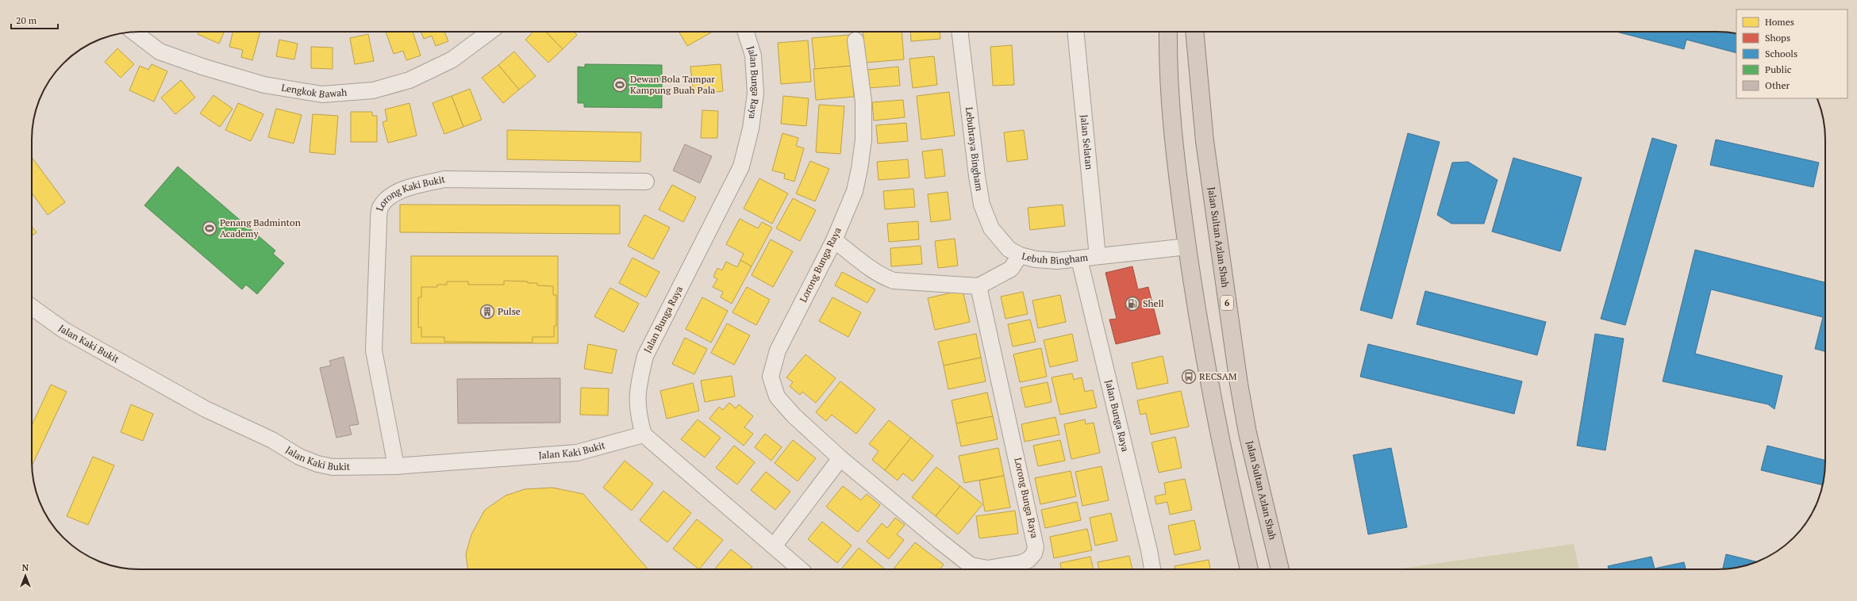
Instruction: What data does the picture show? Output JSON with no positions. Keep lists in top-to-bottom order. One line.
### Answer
{"streets":{"highway":["Jalan Sultan Azlan Shah","6"],"street":["Jalan Bunga Raya","Lengkok Bawah","Jalan Selatan","Lebuhraya Bingham","Lorong Kaki Bukit","Lebuh Bingham","Lorong Bunga Raya","Jalan Kaki Bukit"]},"crossings":[["Jalan Bunga Raya","Lebuh Bingham"],["Jalan Bunga Raya","Jalan Kaki Bukit"],["Jalan Selatan","Lebuh Bingham"],["Lebuhraya Bingham","Lebuh Bingham"],["Lorong Kaki Bukit","Jalan Kaki Bukit"],["Lebuh Bingham","Lorong Bunga Raya"]],"places":{"sports":["Dewan Bola Tampar Kampung Buah Pala","Penang Badminton Academy"],"fuel station":["Shell"],"building":["Pulse"],"bus stop":["RECSAM"]},"legend":["Homes","Shops","Schools","Public","Other"],"scale_bar":"20 m","north":"top"}
